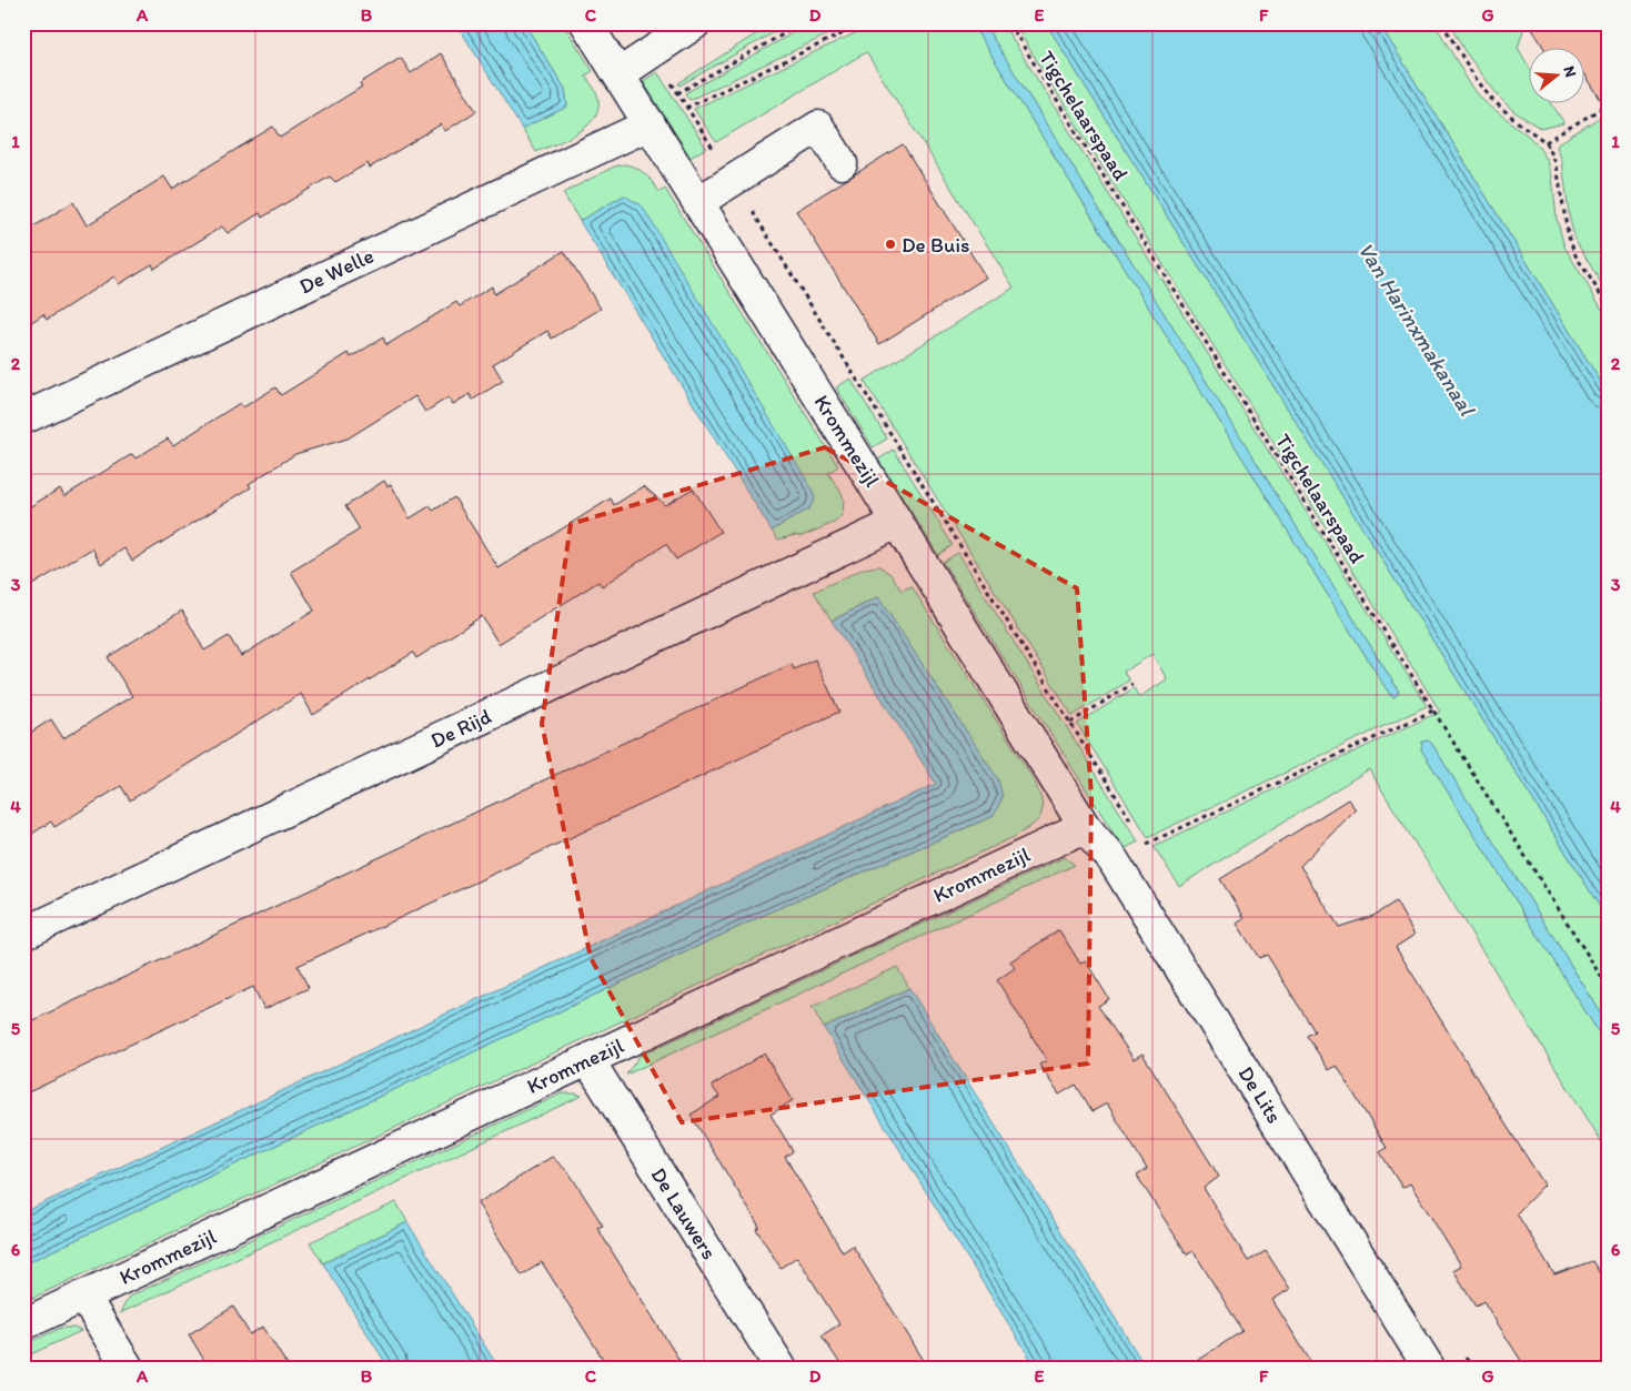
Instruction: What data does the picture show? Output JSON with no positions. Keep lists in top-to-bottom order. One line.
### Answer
{"streets":{"street":["De Welle","Krommezijl","De Rijd","De Lits","De Lauwers"],"path":["Tigchelaarspaad"]},"crossings":[["De Welle","Krommezijl"],["Krommezijl","De Rijd"],["Krommezijl","De Lits"],["Krommezijl","De Lauwers"]],"water":["Van Harinxmakanaal"],"places":["De Buis"],"north":"right","grid":{"columns":["A","B","C","D","E","F","G"],"rows":["1","2","3","4","5","6"]}}
